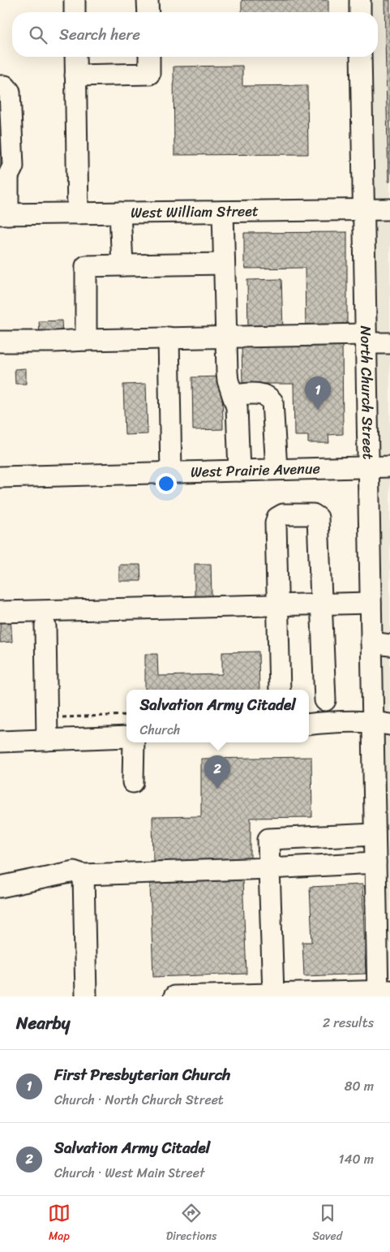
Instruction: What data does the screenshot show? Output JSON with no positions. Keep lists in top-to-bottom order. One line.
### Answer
{"streets":{"street":["West William Street","North Church Street","West Prairie Avenue"]},"crossings":[["West William Street","North Church Street"],["North Church Street","West Prairie Avenue"]],"page":{"search":"Search here","pins":["1","2"],"popup":["Salvation Army Citadel","Church"],"heading":["Nearby","2 results"],"list":[{"mark":"1","name":"First Presbyterian Church","note":"Church · North Church Street","value":"80 m"},{"mark":"2","name":"Salvation Army Citadel","note":"Church · West Main Street","value":"140 m"}],"nav":["Map","Directions","Saved"]}}
